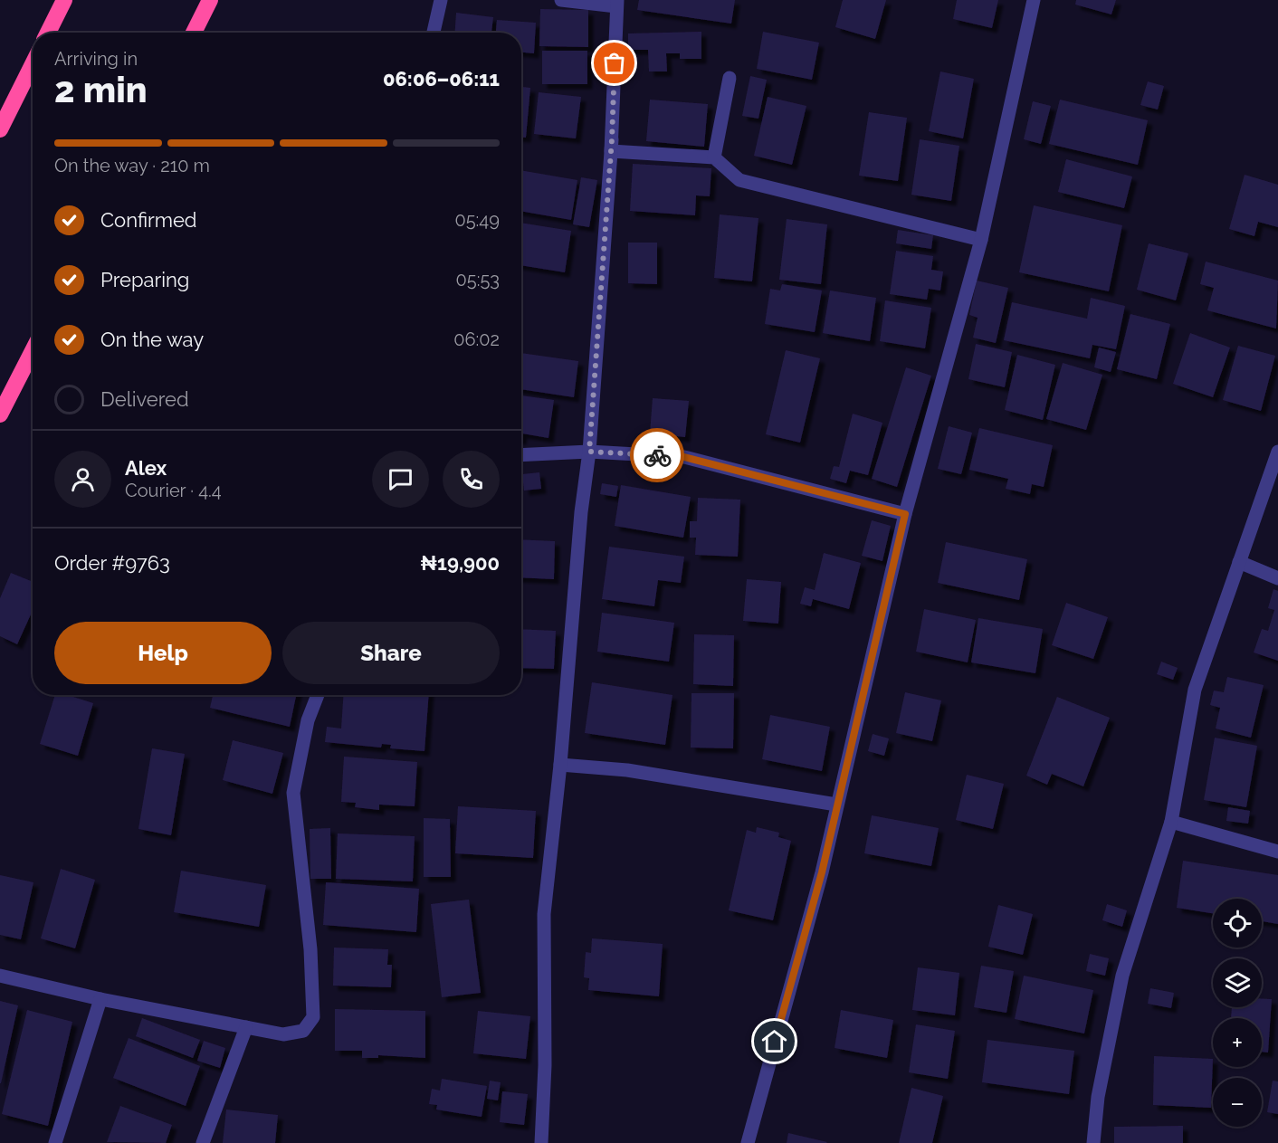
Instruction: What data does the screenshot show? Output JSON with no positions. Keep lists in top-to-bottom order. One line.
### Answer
{"page":{"heading":["2 min","Arriving in","06:06–06:11"],"panel":["Alex","Courier · 4.4","Order #9763","₦19,900"],"bar":"On the way · 210 m","list":[["Confirmed","05:49"],["Preparing","05:53"],["On the way","06:02"],"Delivered"],"buttons":["Help","Share"],"map_buttons":["+","−"]}}
